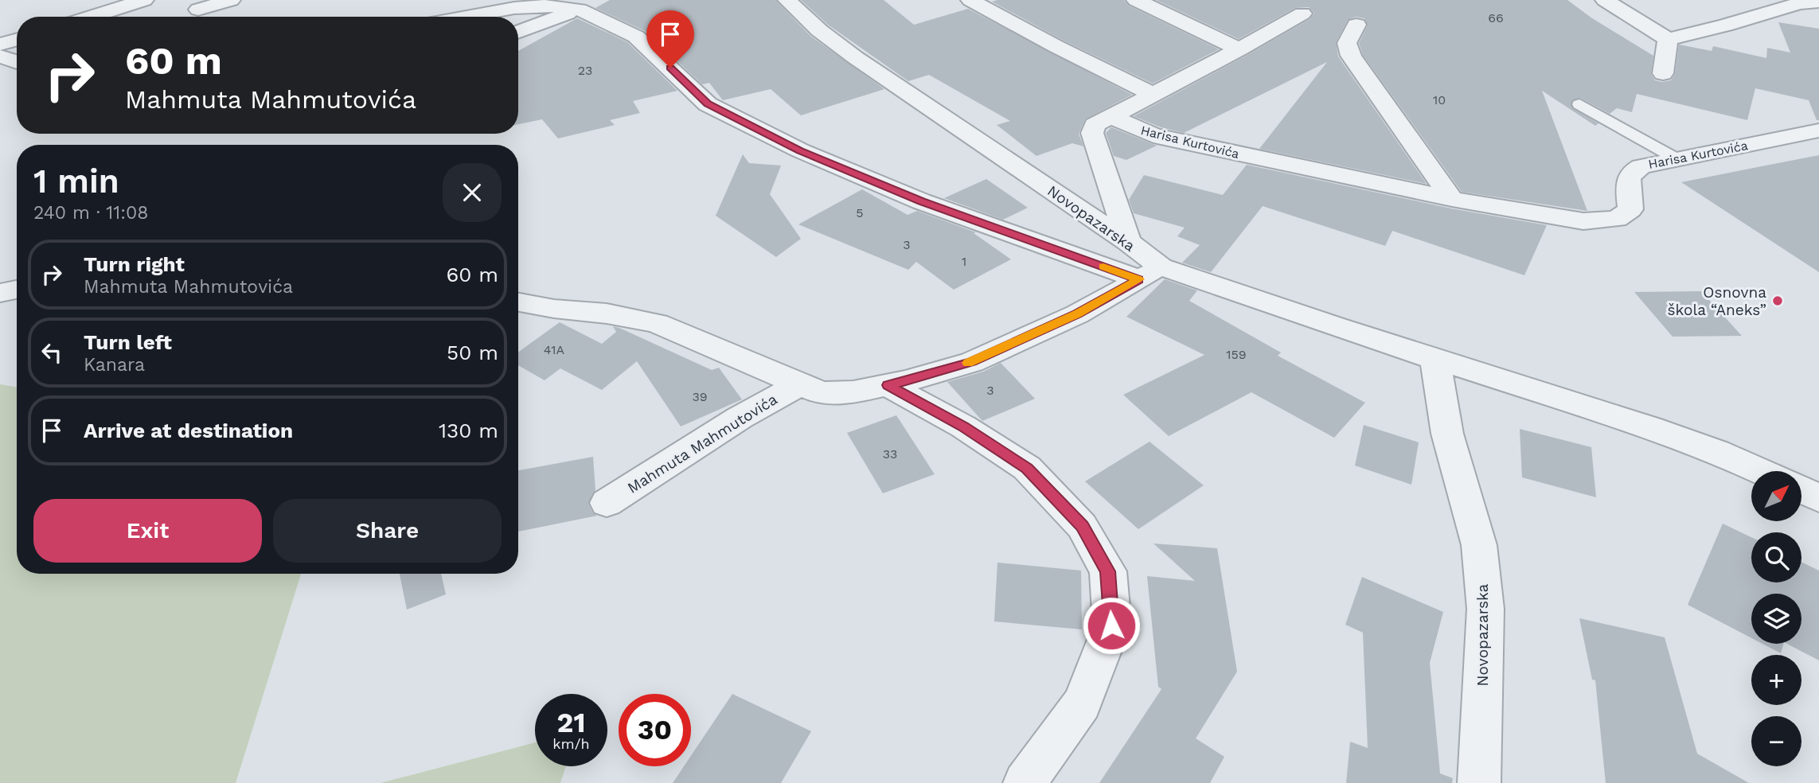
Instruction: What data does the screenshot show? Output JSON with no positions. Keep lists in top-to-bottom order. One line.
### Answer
{"streets":{"street":["Harisa Kurtovića","Novopazarska","Mahmuta Mahmutovića"]},"crossings":[["Novopazarska","Mahmuta Mahmutovića"]],"places":["Osnovna škola “Aneks”"],"house_numbers":["66","23","10","5","3","1","41A","159","3","39","33"],"north":"top right","page":{"turn":["60 m","Mahmuta Mahmutovića"],"heading":["1 min","240 m · 11:08"],"list":[{"name":"Turn right","note":"Mahmuta Mahmutovića","value":"60 m"},{"name":"Turn left","note":"Kanara","value":"50 m"},{"name":"Arrive at destination","value":"130 m"}],"map_buttons":["+","−"],"buttons":["Exit","Share"],"speed":"21 km/h","limit":"30"}}
